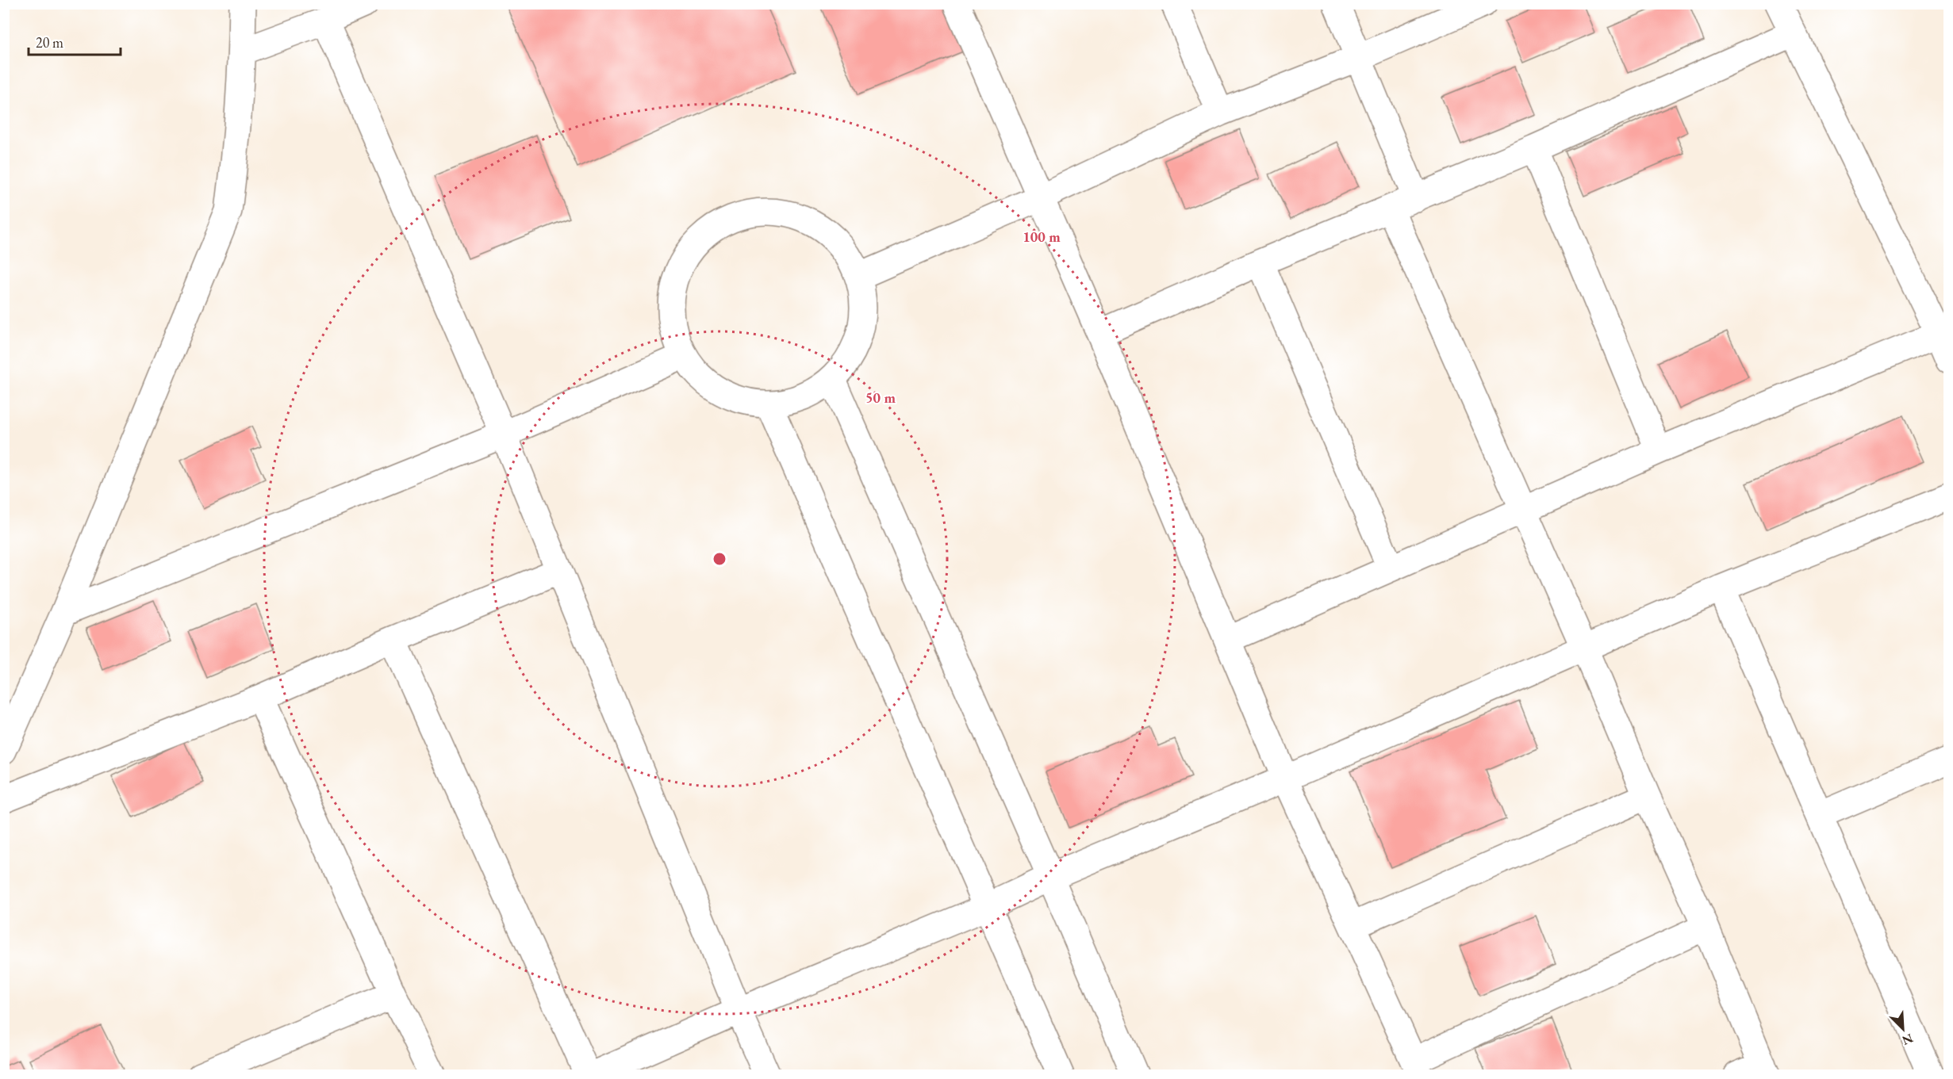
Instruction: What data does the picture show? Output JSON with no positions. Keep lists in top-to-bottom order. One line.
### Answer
{"scale_bar":"20 m","north":"bottom right","rings":["100 m","50 m"]}
